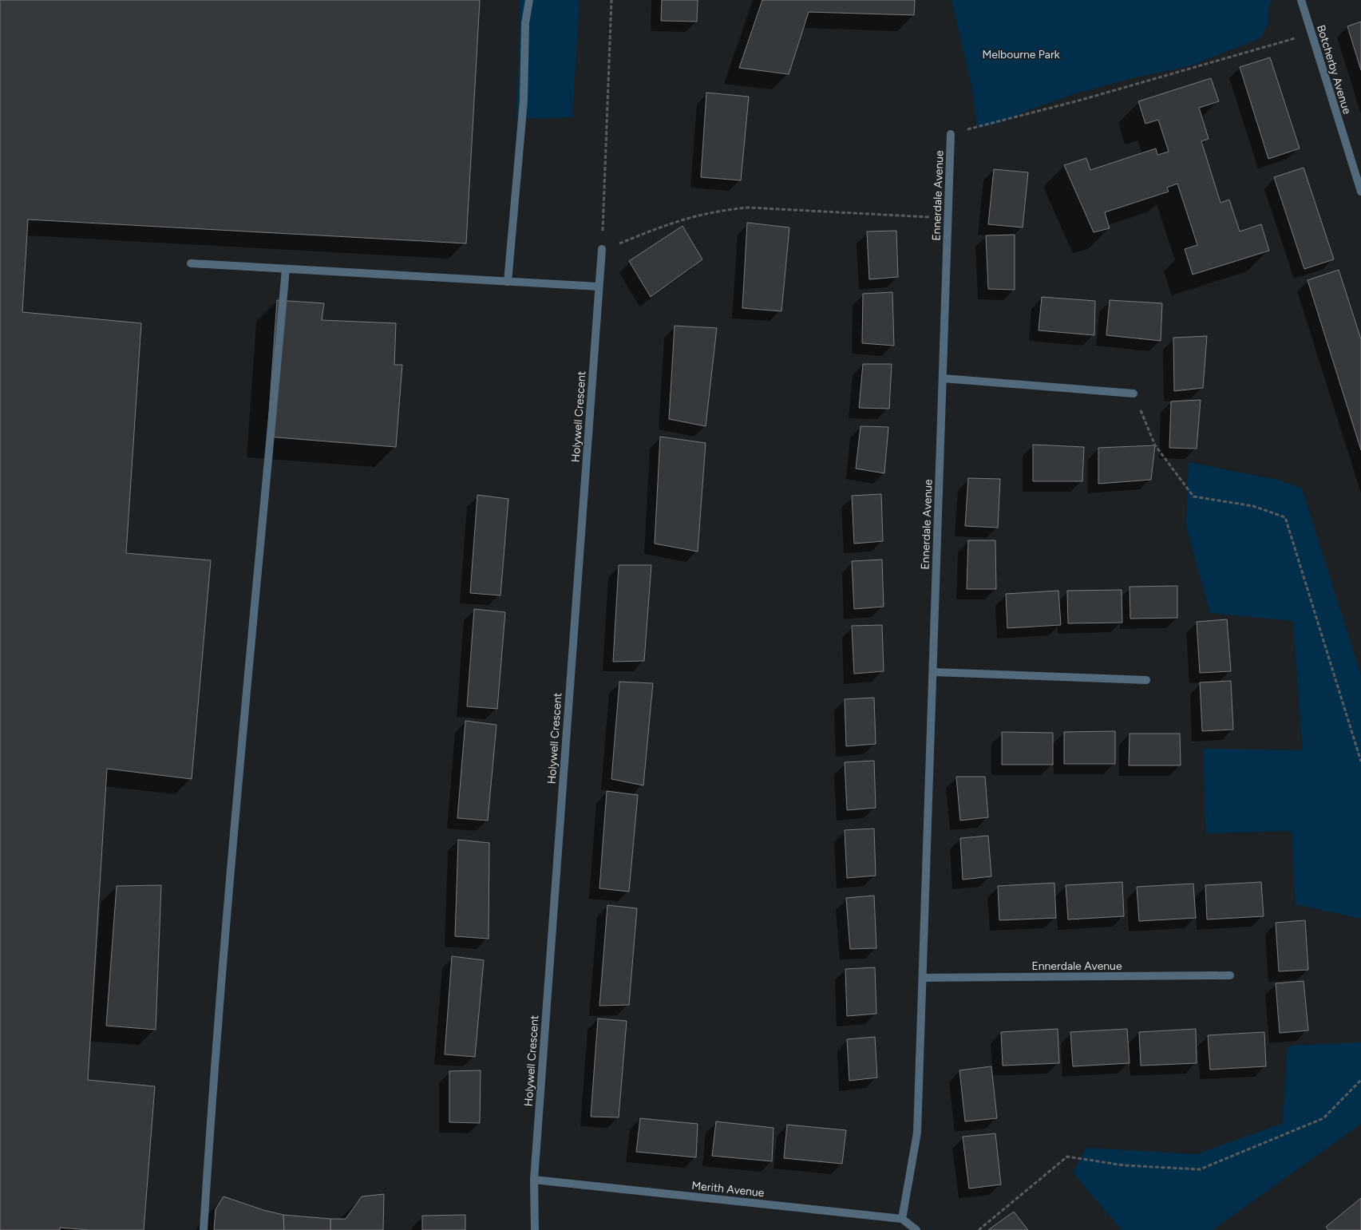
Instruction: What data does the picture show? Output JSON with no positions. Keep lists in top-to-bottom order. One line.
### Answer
{"streets":{"street":["Botcherby Avenue","Ennerdale Avenue","Holywell Crescent","Merith Avenue"]},"crossings":[["Ennerdale Avenue","Merith Avenue"],["Holywell Crescent","Merith Avenue"]],"parks":["Melbourne Park"]}
